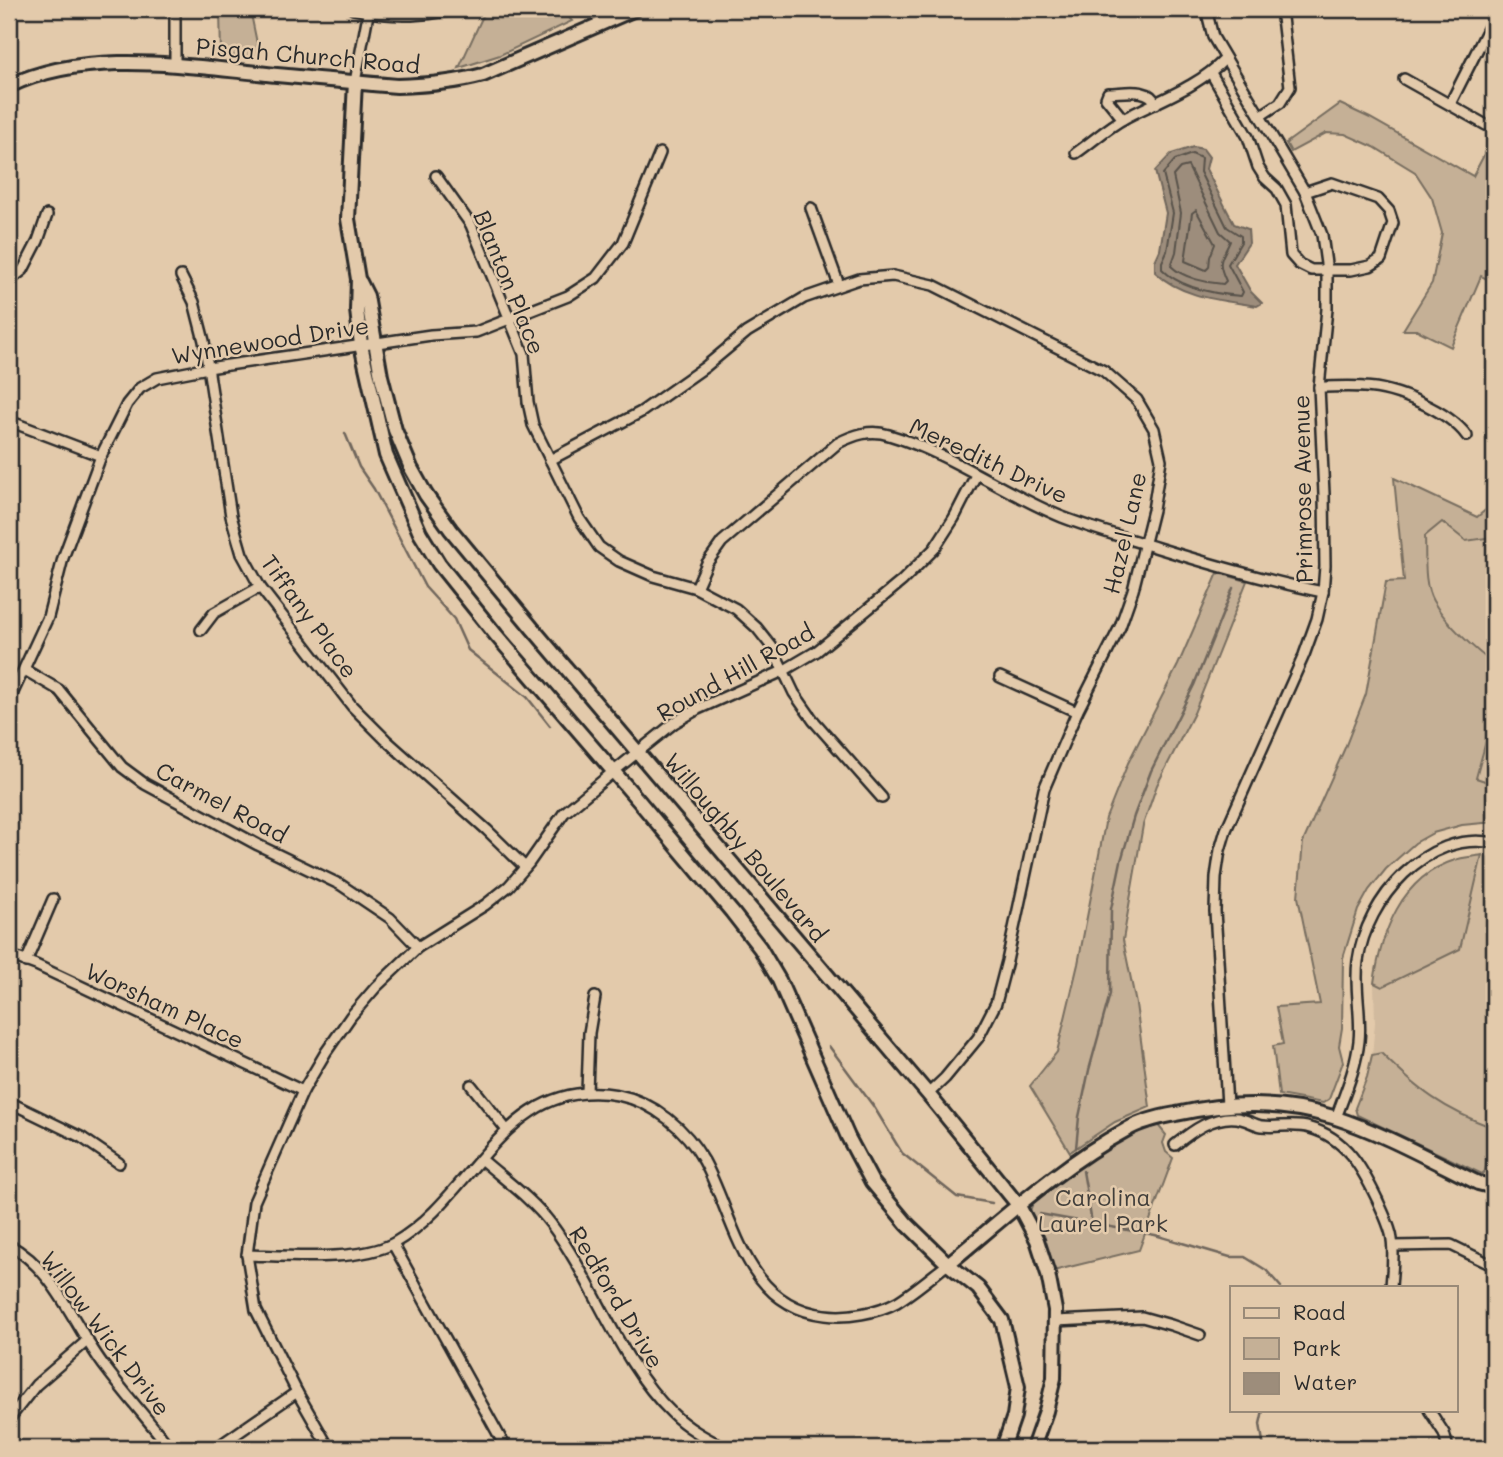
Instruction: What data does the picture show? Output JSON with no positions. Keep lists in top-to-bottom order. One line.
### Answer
{"streets":{"street":["Pisgah Church Road","Blanton Place","Wynnewood Drive","Meredith Drive","Primrose Avenue","Hazel Lane","Tiffany Place","Round Hill Road","Carmel Road","Willoughby Boulevard","Worsham Place","Redford Drive","Willow Wick Drive"]},"crossings":[["Pisgah Church Road","Willoughby Boulevard"],["Blanton Place","Wynnewood Drive"],["Blanton Place","Meredith Drive"],["Blanton Place","Hazel Lane"],["Blanton Place","Round Hill Road"],["Wynnewood Drive","Tiffany Place"],["Wynnewood Drive","Carmel Road"],["Wynnewood Drive","Willoughby Boulevard"],["Meredith Drive","Primrose Avenue"],["Meredith Drive","Hazel Lane"],["Meredith Drive","Round Hill Road"],["Hazel Lane","Willoughby Boulevard"],["Tiffany Place","Round Hill Road"],["Round Hill Road","Carmel Road"],["Round Hill Road","Willoughby Boulevard"],["Round Hill Road","Worsham Place"]],"parks":["Carolina Laurel Park"],"legend":["Road","Park","Water"]}
